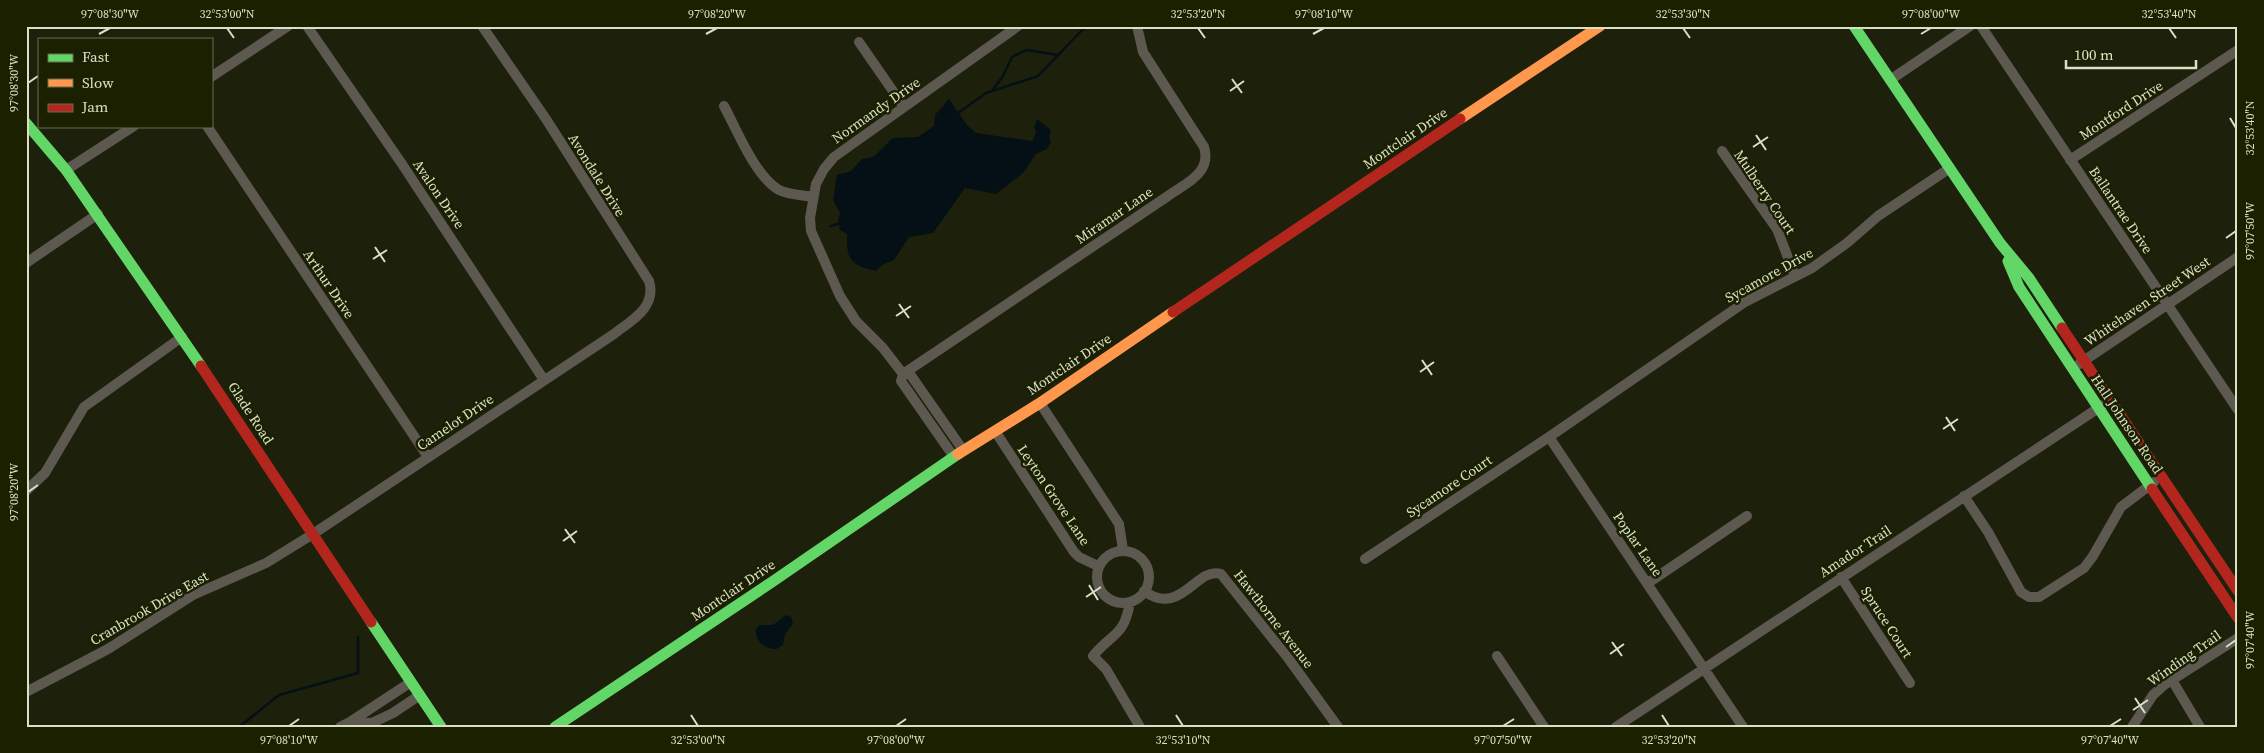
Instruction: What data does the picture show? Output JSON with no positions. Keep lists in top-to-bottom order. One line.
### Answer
{"streets":{"main road":["Montclair Drive","Glade Road","Hall Johnson Road"],"street":["Normandy Drive","Montford Drive","Avondale Drive","Mulberry Court","Avalon Drive","Ballantrae Drive","Miramar Lane","Sycamore Drive","Arthur Drive","Whitehaven Street West","Camelot Drive","Sycamore Court","Leyton Grove Lane","Poplar Lane","Amador Trail","Cranbrook Drive East","Hawthorne Avenue","Spruce Court","Winding Trail"]},"crossings":[["Normandy Drive","Montclair Drive"],["Normandy Drive","Miramar Lane"],["Montford Drive","Ballantrae Drive"],["Montclair Drive","Leyton Grove Lane"],["Avondale Drive","Camelot Drive"],["Mulberry Court","Sycamore Drive"],["Avalon Drive","Camelot Drive"],["Ballantrae Drive","Whitehaven Street West"],["Sycamore Drive","Hall Johnson Road"],["Sycamore Drive","Sycamore Court"],["Sycamore Drive","Poplar Lane"],["Arthur Drive","Camelot Drive"],["Whitehaven Street West","Hall Johnson Road"],["Glade Road","Camelot Drive"],["Glade Road","Cranbrook Drive East"],["Camelot Drive","Cranbrook Drive East"],["Hall Johnson Road","Amador Trail"],["Sycamore Court","Poplar Lane"],["Leyton Grove Lane","Hawthorne Avenue"],["Poplar Lane","Amador Trail"],["Amador Trail","Spruce Court"]],"legend":["Fast","Slow","Jam"],"scale_bar":"100 m","coordinates":["97°08'30\"W","32°53'00\"N","97°08'20\"W","32°53'20\"N","97°08'10\"W","32°53'30\"N","97°08'00\"W","32°53'40\"N","97°07'50\"W","97°07'40\"W","32°53'10\"N"]}
